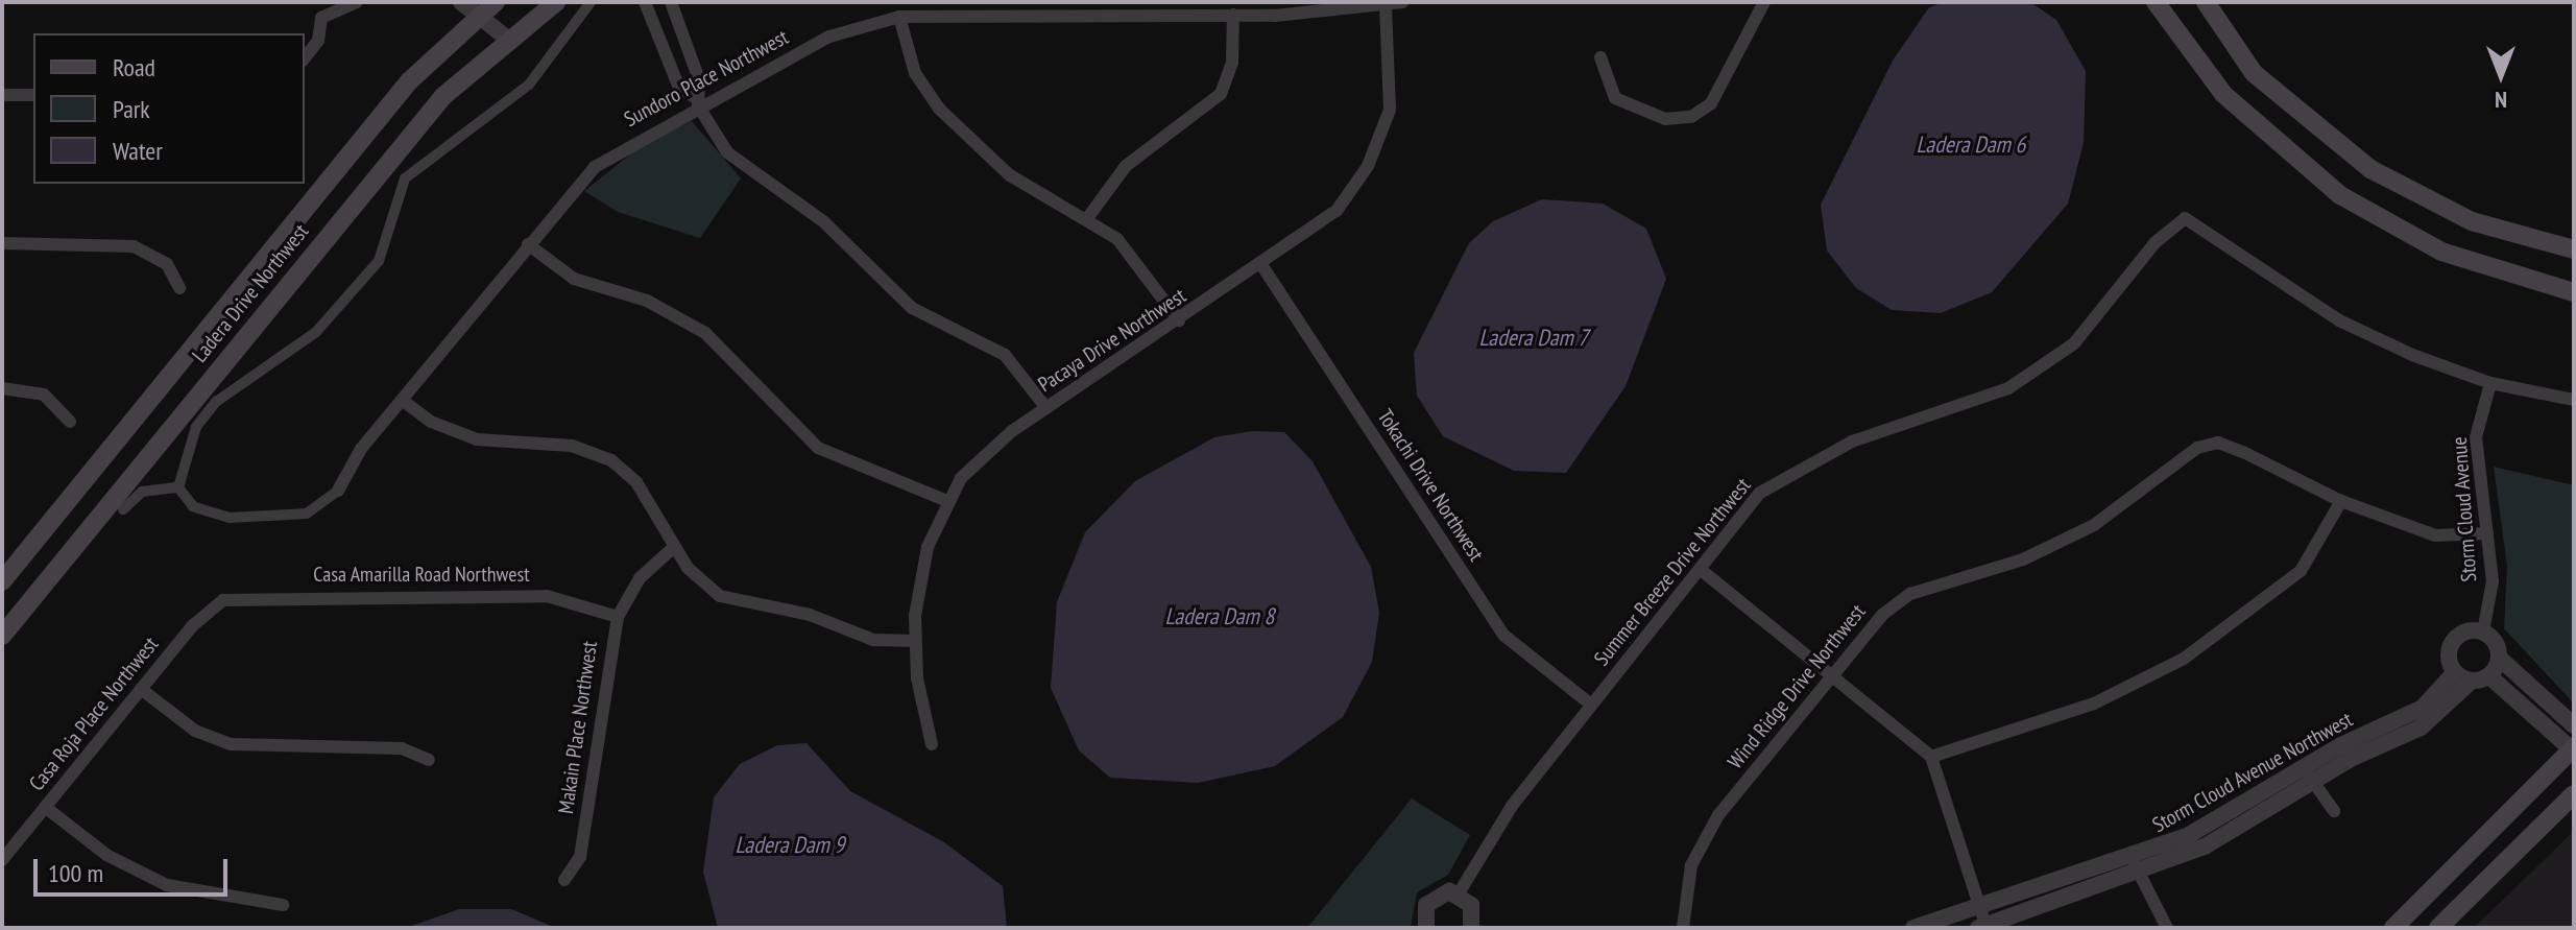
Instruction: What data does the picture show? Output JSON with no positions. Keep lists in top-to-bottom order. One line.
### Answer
{"streets":{"main road":["Ladera Drive Northwest"],"street":["Sundoro Place Northwest","Pacaya Drive Northwest","Tokachi Drive Northwest","Storm Cloud Avenue","Summer Breeze Drive Northwest","Casa Amarilla Road Northwest","Wind Ridge Drive Northwest","Casa Roja Place Northwest","Makain Place Northwest","Storm Cloud Avenue Northwest"]},"crossings":[["Sundoro Place Northwest","Pacaya Drive Northwest"],["Pacaya Drive Northwest","Tokachi Drive Northwest"],["Tokachi Drive Northwest","Summer Breeze Drive Northwest"],["Storm Cloud Avenue","Summer Breeze Drive Northwest"],["Storm Cloud Avenue","Wind Ridge Drive Northwest"],["Storm Cloud Avenue","Storm Cloud Avenue Northwest"],["Casa Amarilla Road Northwest","Casa Roja Place Northwest"],["Casa Amarilla Road Northwest","Makain Place Northwest"]],"water":["Ladera Dam 6","Ladera Dam 7","Ladera Dam 8","Ladera Dam 9"],"legend":["Road","Park","Water"],"scale_bar":"100 m","north":"bottom"}
